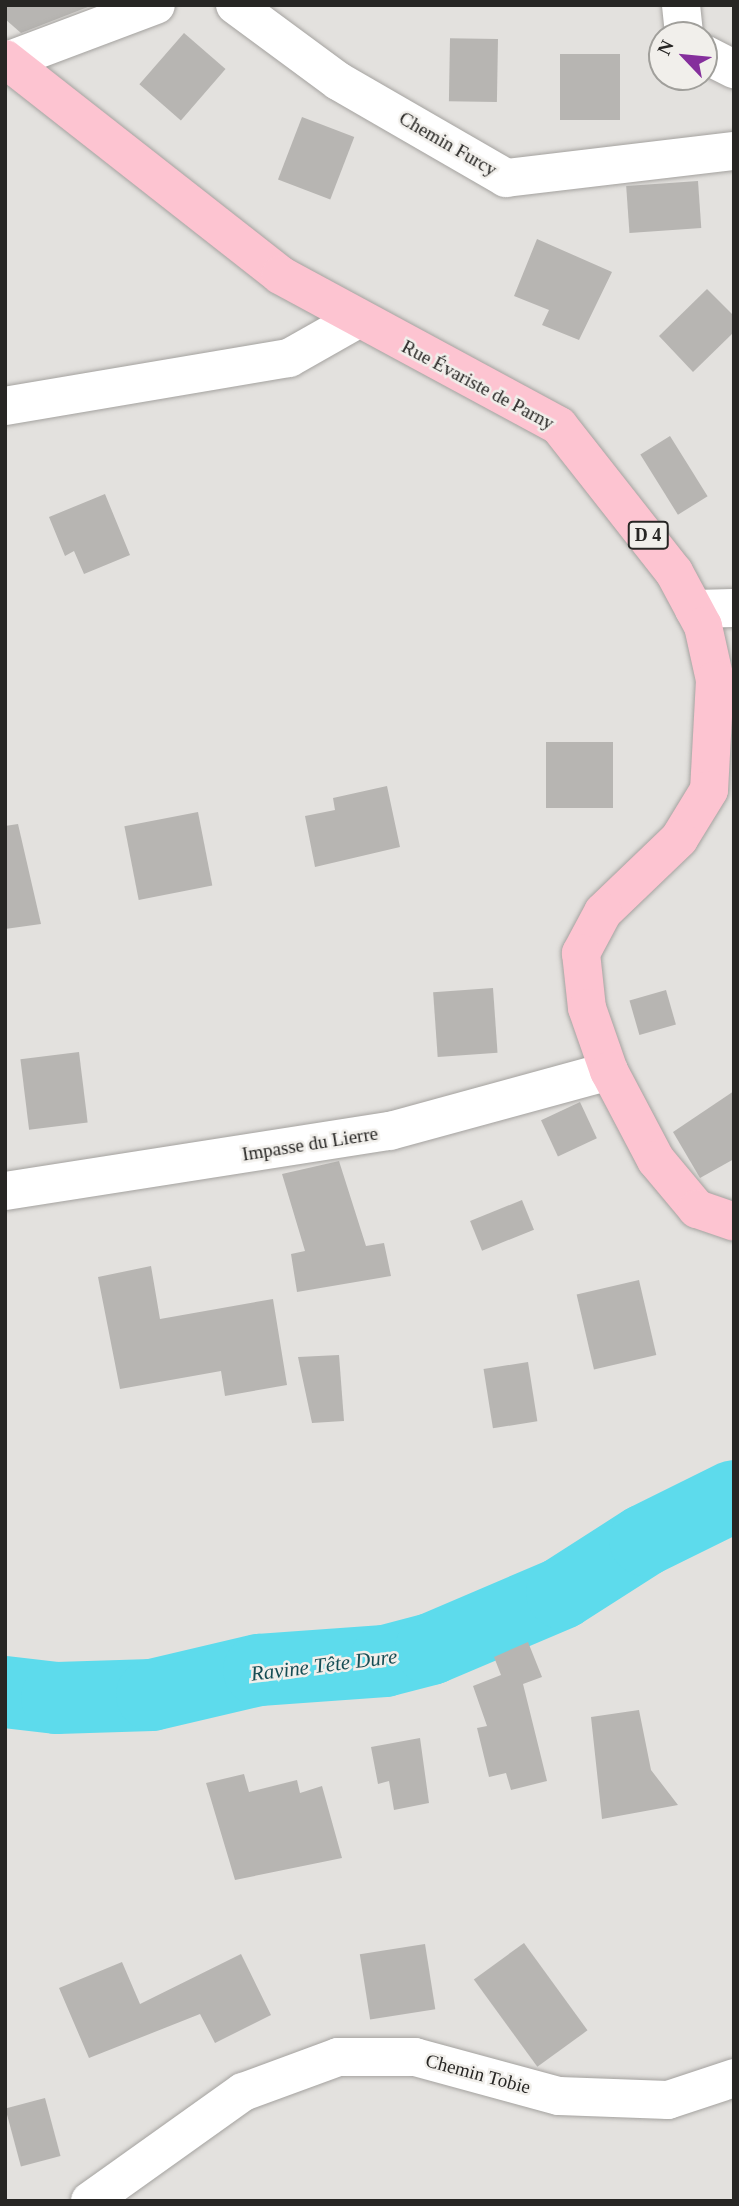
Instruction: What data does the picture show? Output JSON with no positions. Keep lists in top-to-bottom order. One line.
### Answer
{"streets":{"main road":["Rue Évariste de Parny","D 4"],"street":["Chemin Furcy","Impasse du Lierre","Chemin Tobie"]},"crossings":[["Rue Évariste de Parny","Impasse du Lierre"]],"water":["Ravine Tête Dure"],"north":"top left"}
